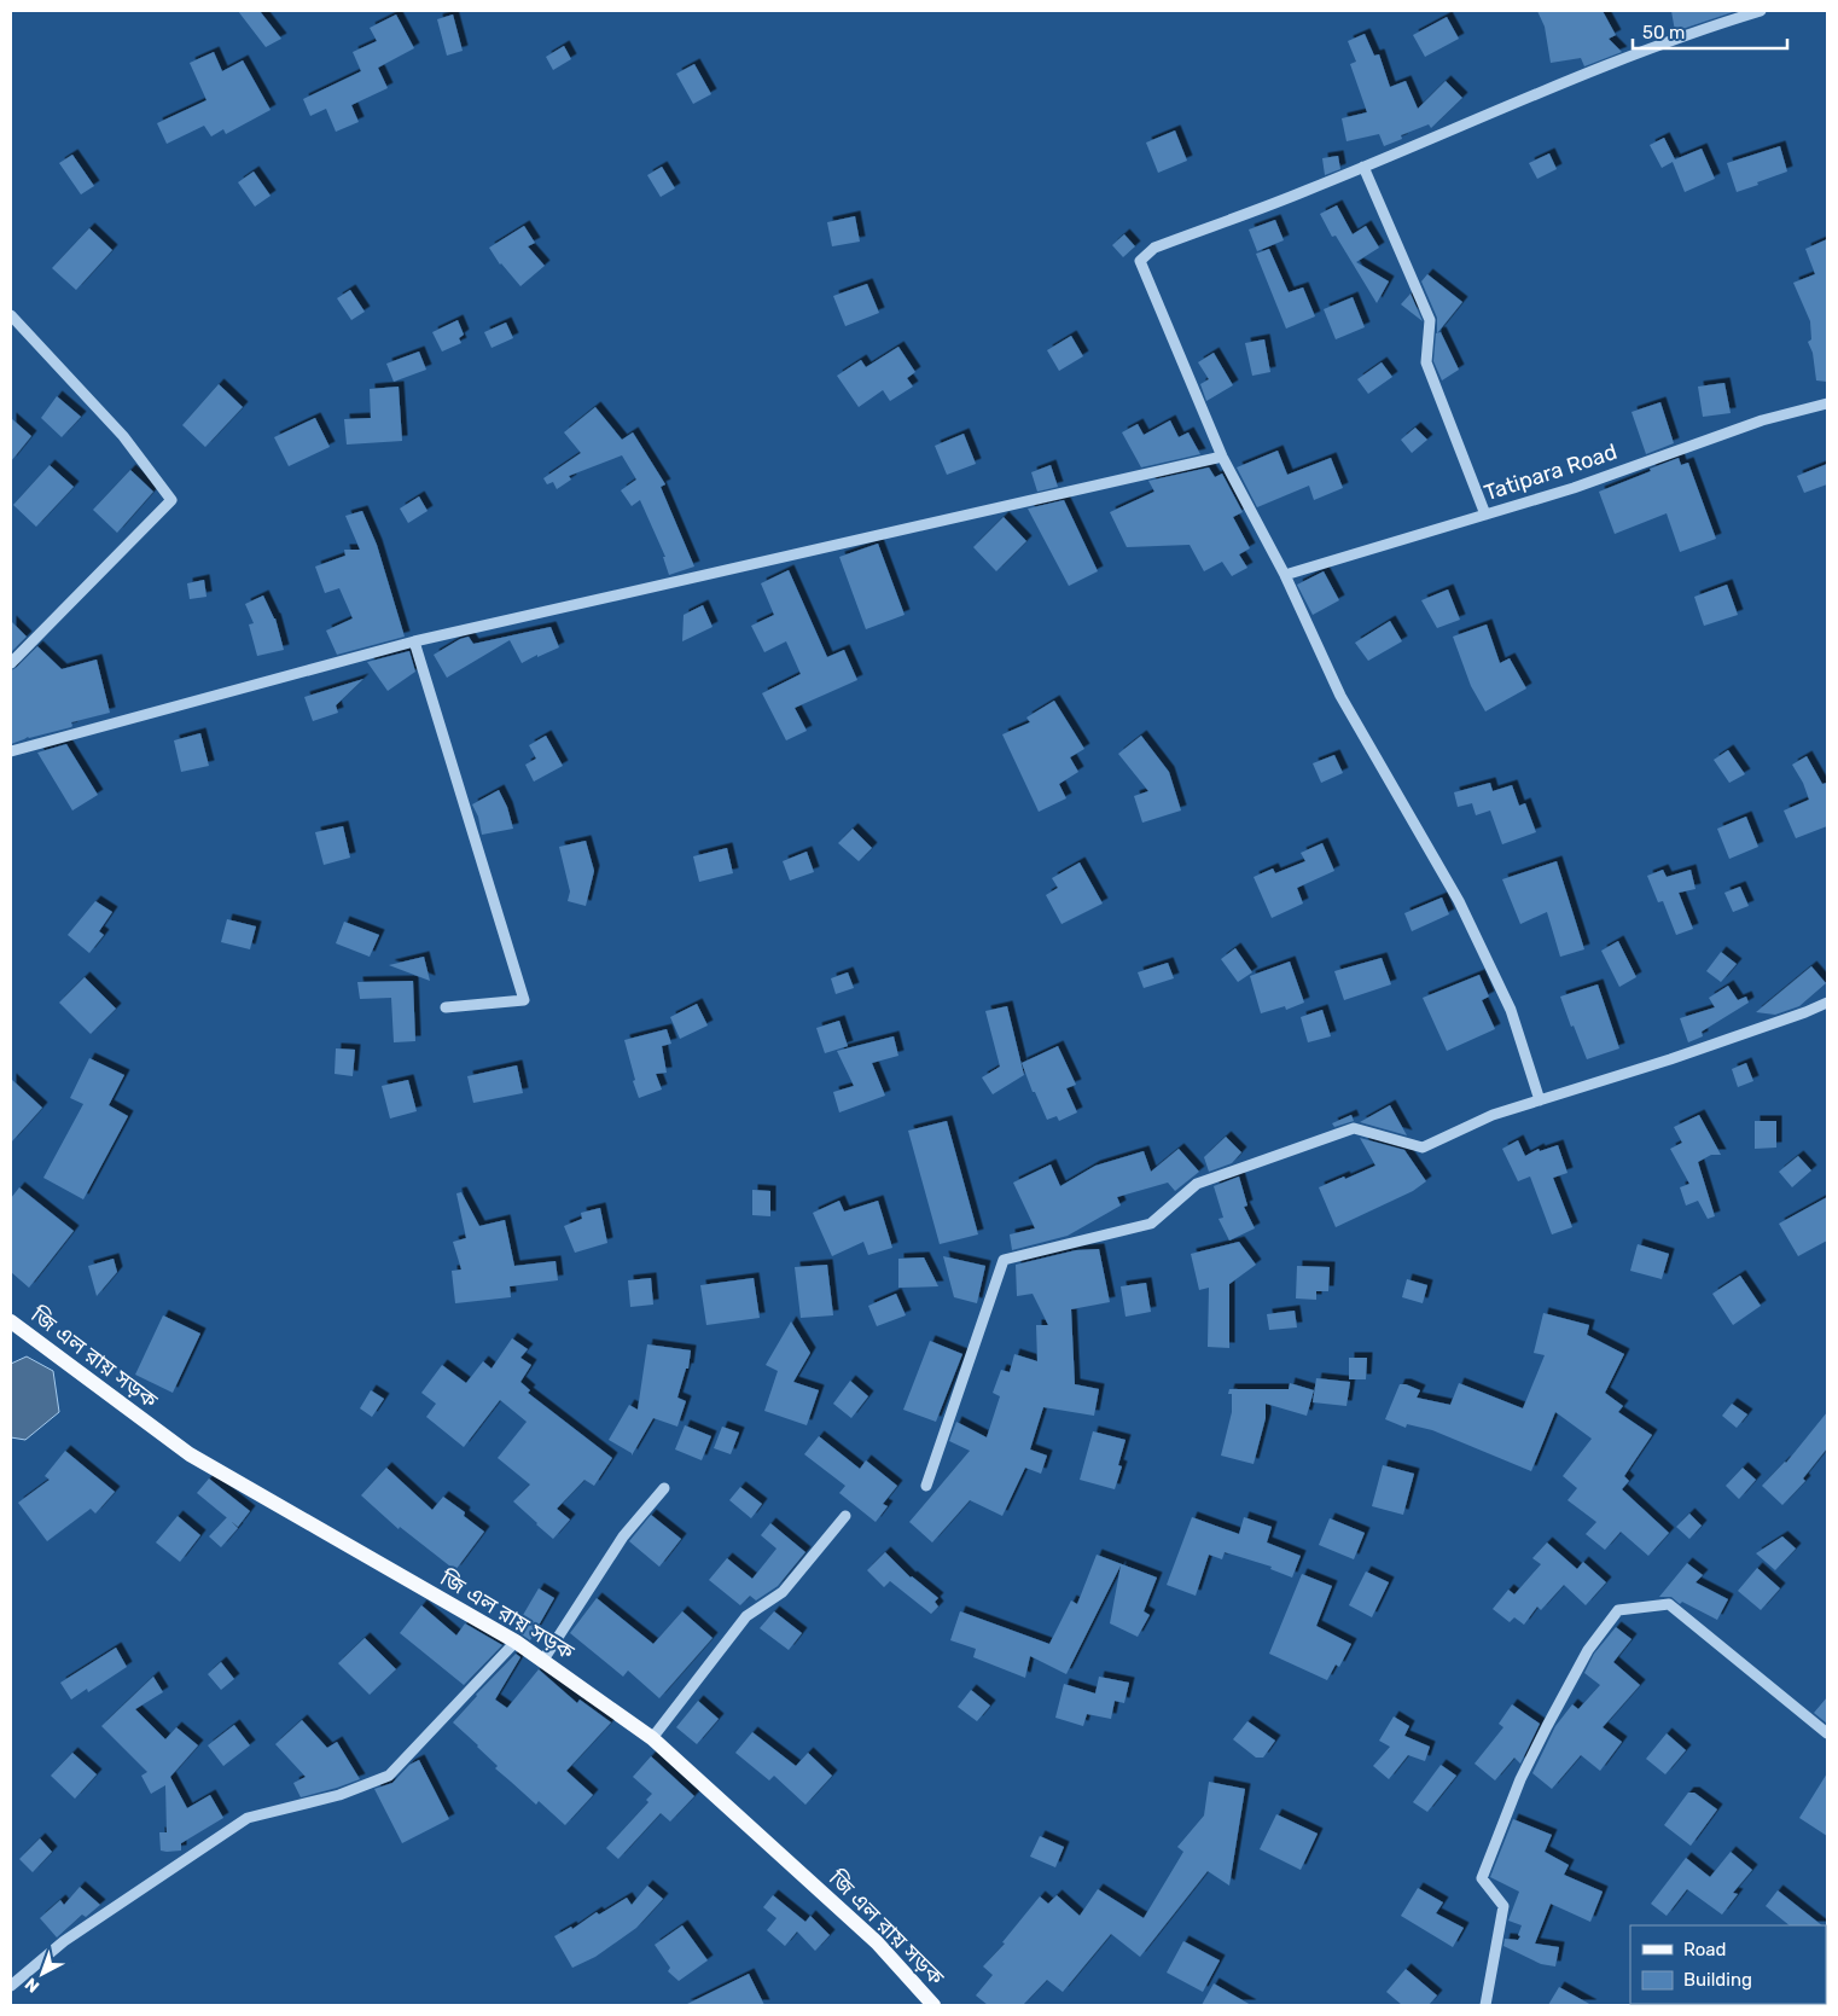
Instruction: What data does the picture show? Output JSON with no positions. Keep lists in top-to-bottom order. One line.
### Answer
{"streets":{"main road":["জি এল রায় সড়ক"],"street":["Tatipara Road"]},"legend":["Road","Building"],"scale_bar":"50 m","north":"bottom left"}
